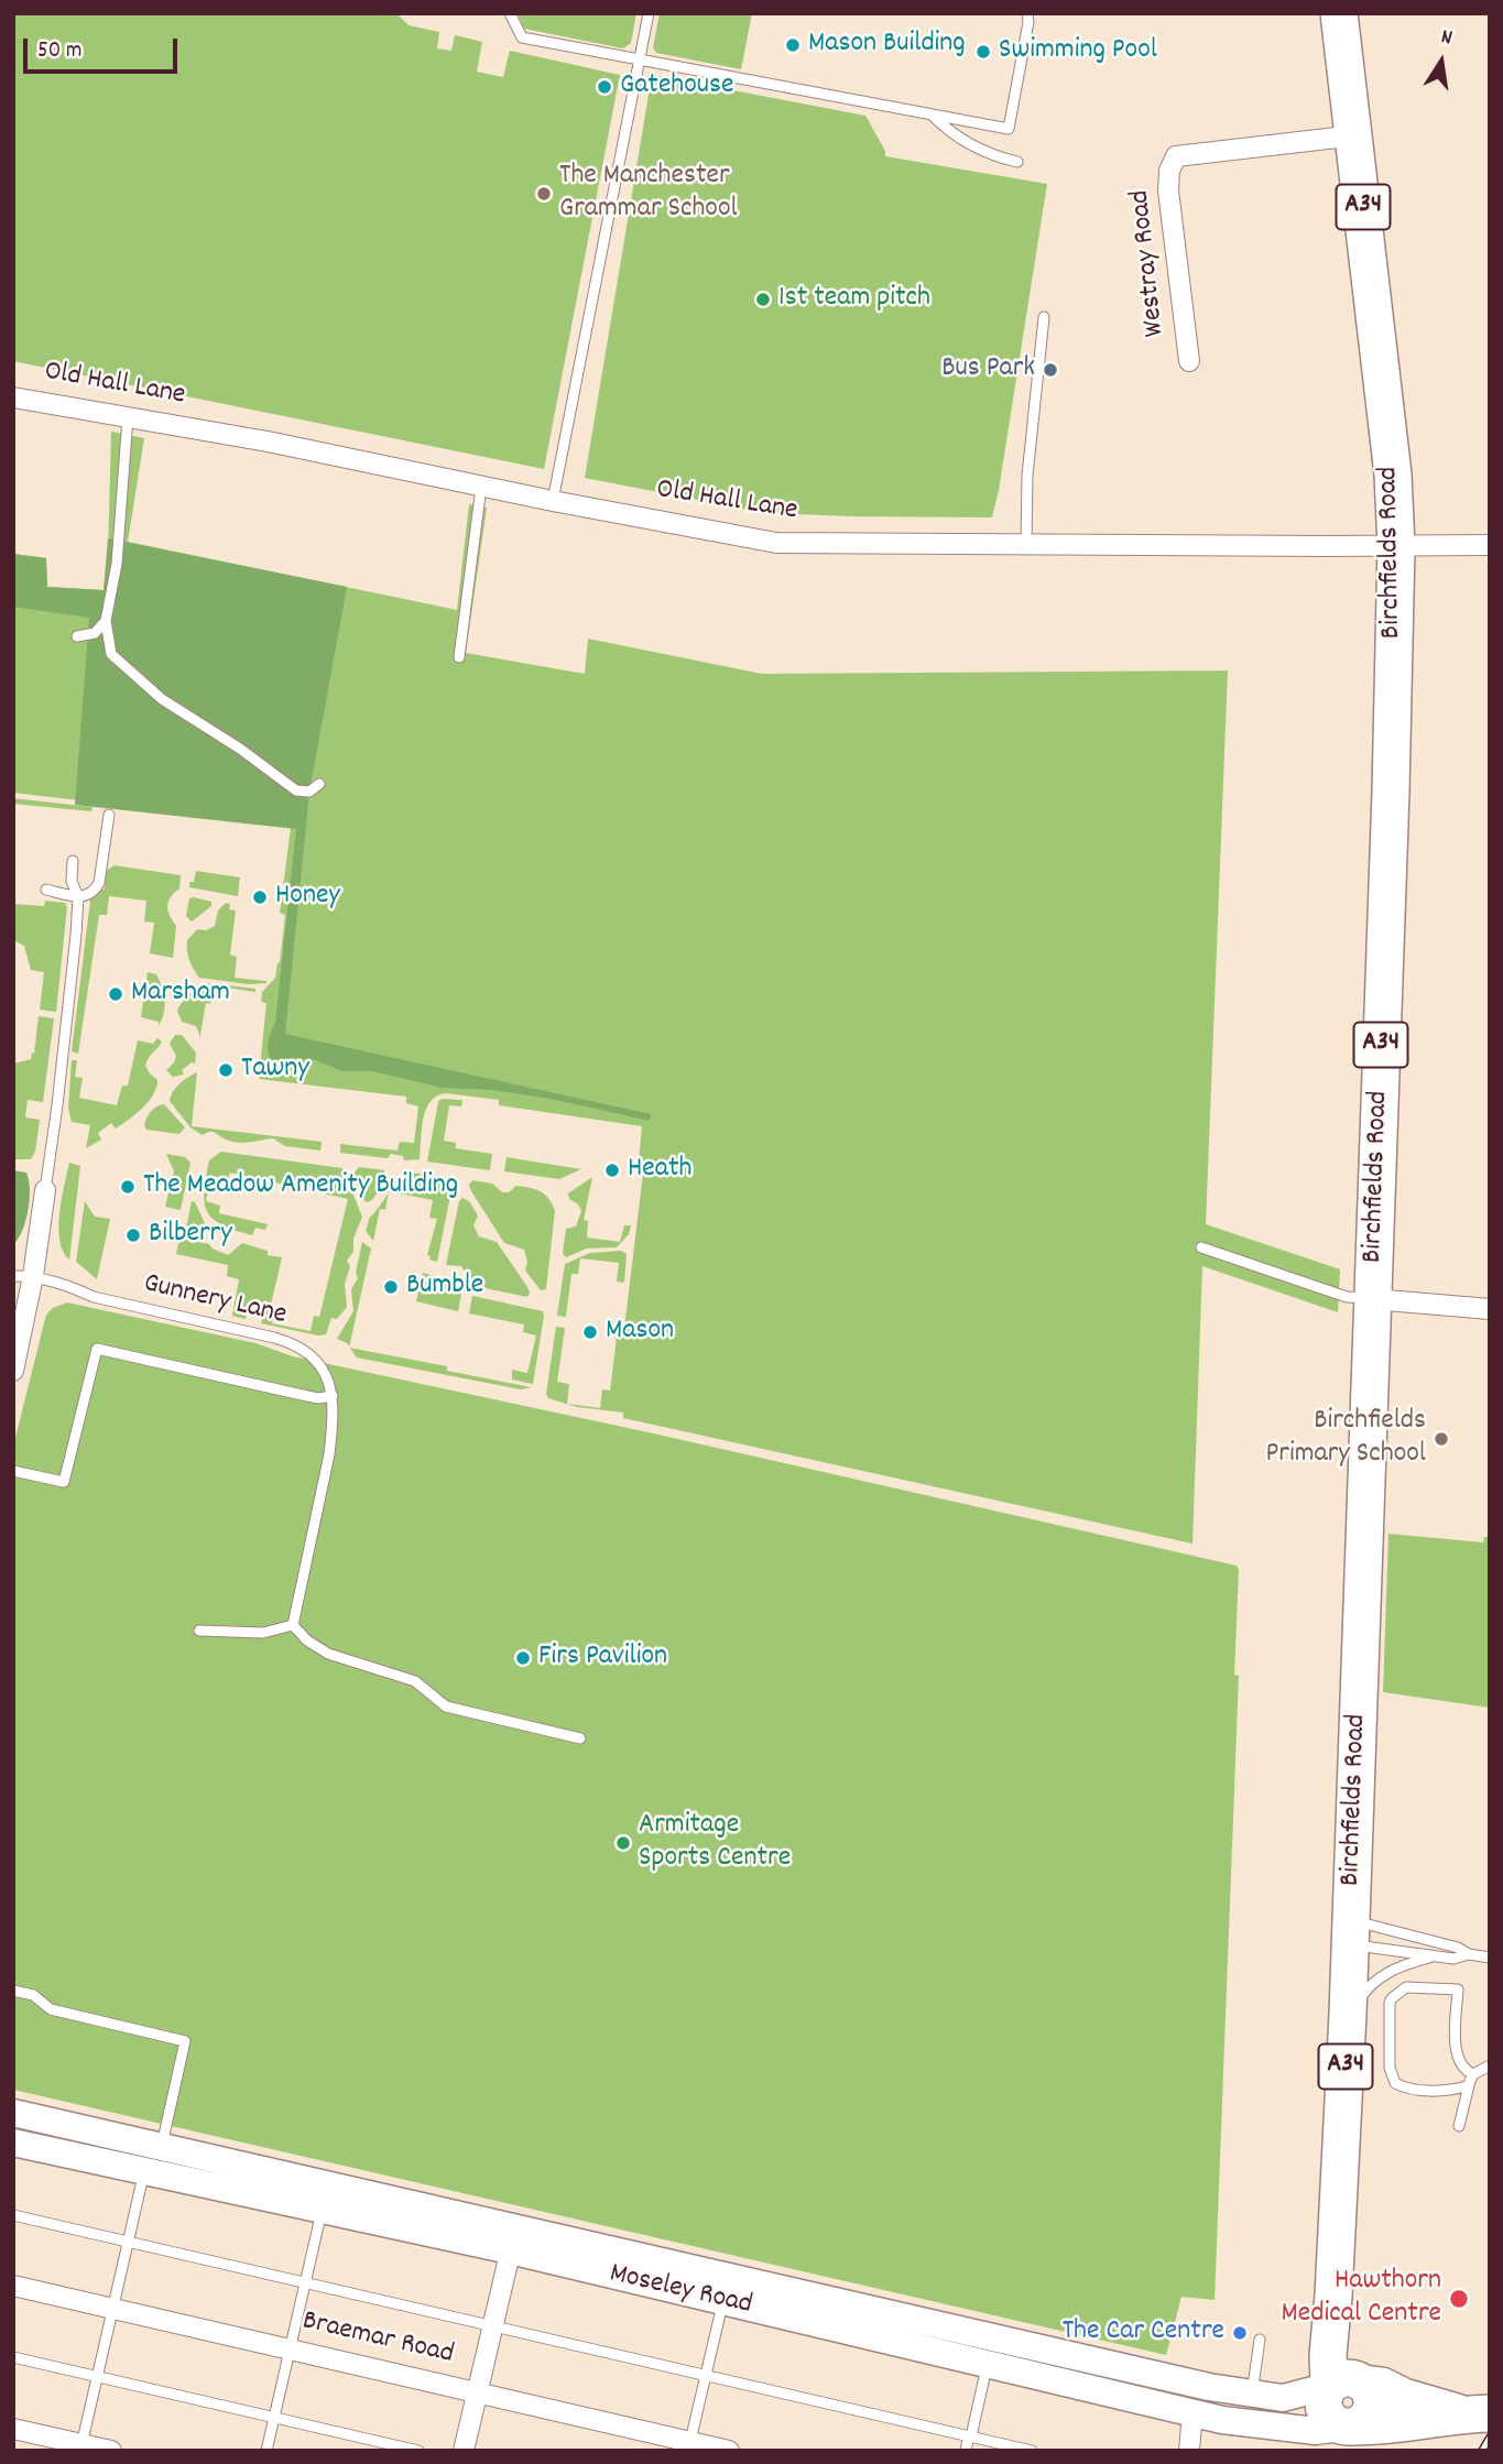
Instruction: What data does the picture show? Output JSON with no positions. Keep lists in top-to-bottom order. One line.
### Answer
{"streets":{"highway":["A34","Birchfields Road","Moseley Road"],"street":["Westray Road","Old Hall Lane","Braemar Road"],"lane":["Gunnery Lane"]},"crossings":[["A34","Birchfields Road"],["A34","Moseley Road"],["Westray Road","Birchfields Road"],["Old Hall Lane","Birchfields Road"],["Birchfields Road","Moseley Road"]],"places":["Mason Building","Swimming Pool","Gatehouse","The Manchester Grammar School","1st team pitch","Bus Park","Honey","Marsham","Tawny","Heath","The Meadow Amenity Building","Bilberry","Bumble","Mason","Birchfields Primary School","Firs Pavilion","Armitage Sports Centre","Hawthorn Medical Centre","The Car Centre"],"scale_bar":"50 m","north":"top"}
